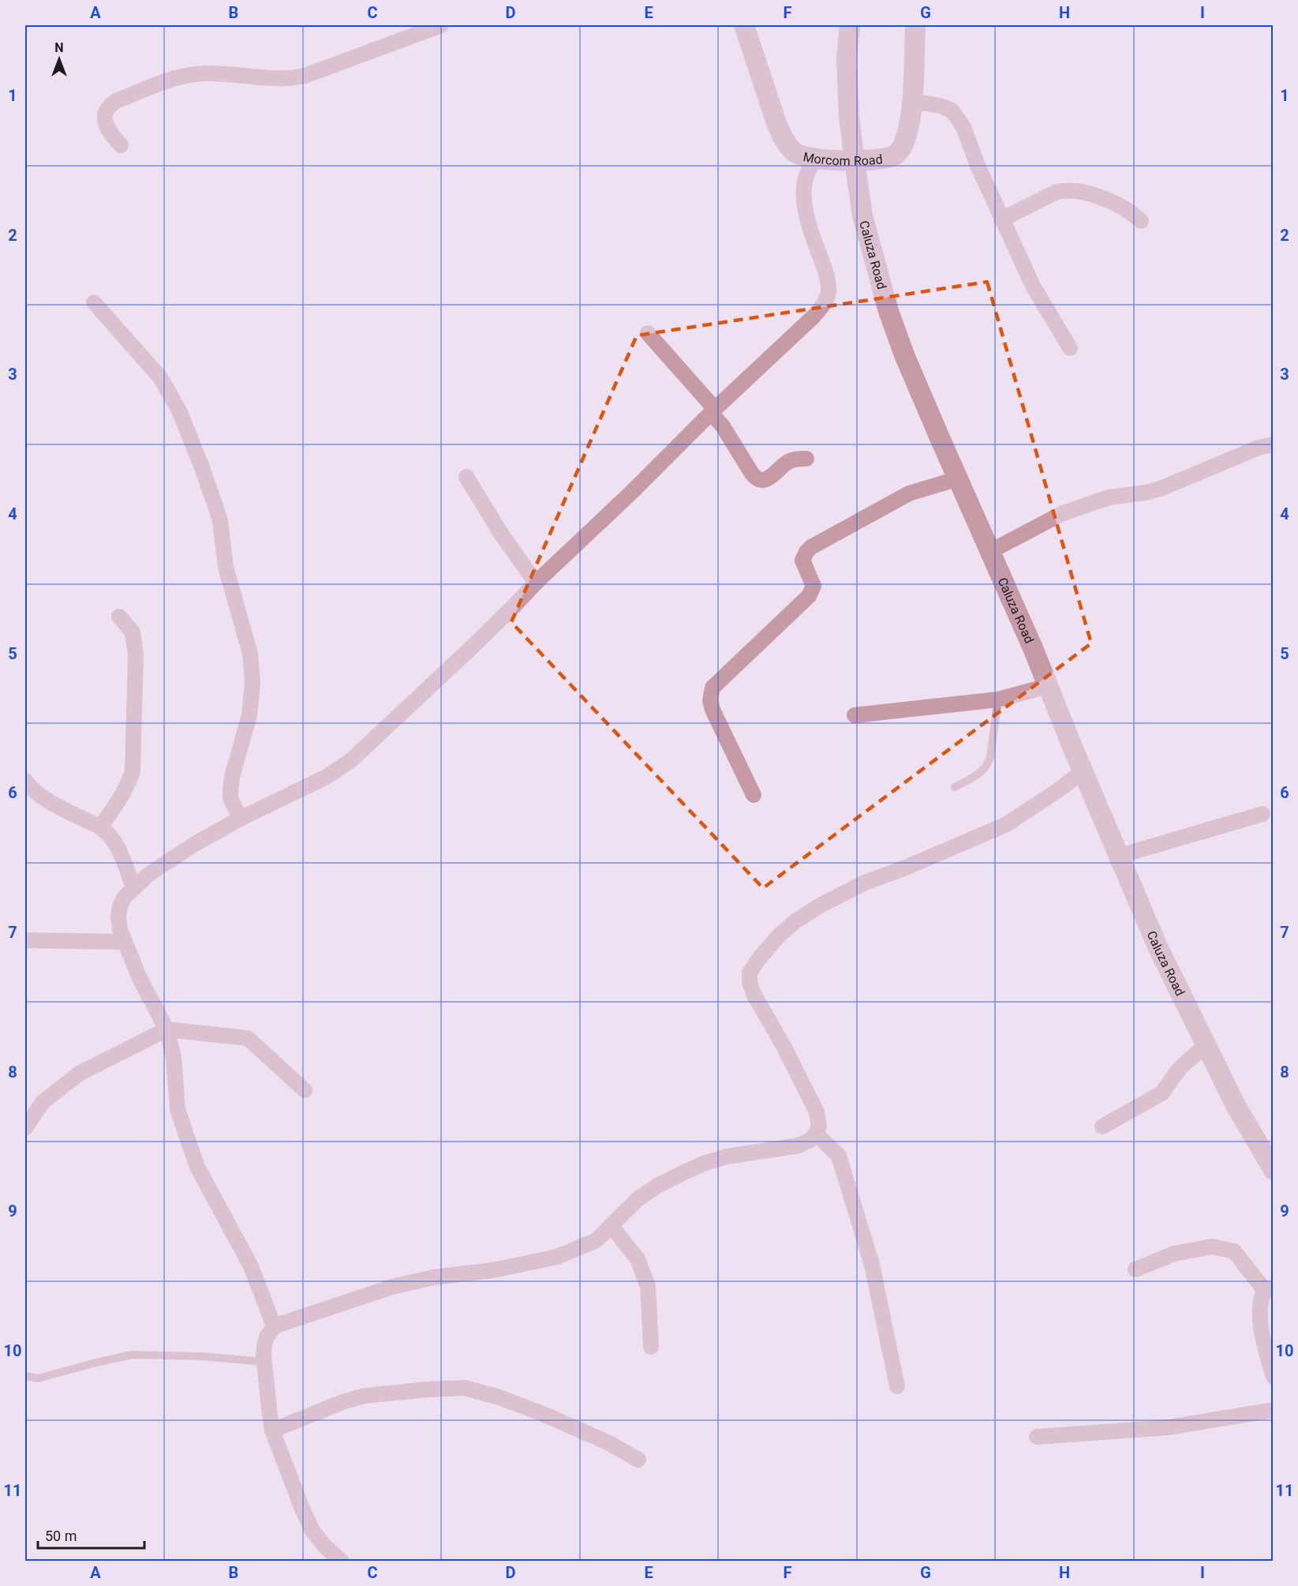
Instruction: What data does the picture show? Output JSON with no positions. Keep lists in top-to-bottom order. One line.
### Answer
{"streets":{"street":["Morcom Road","Caluza Road"]},"crossings":[["Morcom Road","Caluza Road"]],"scale_bar":"50 m","north":"top","grid":{"columns":["A","B","C","D","E","F","G","H","I"],"rows":["1","2","3","4","5","6","7","8","9","10","11"]}}
